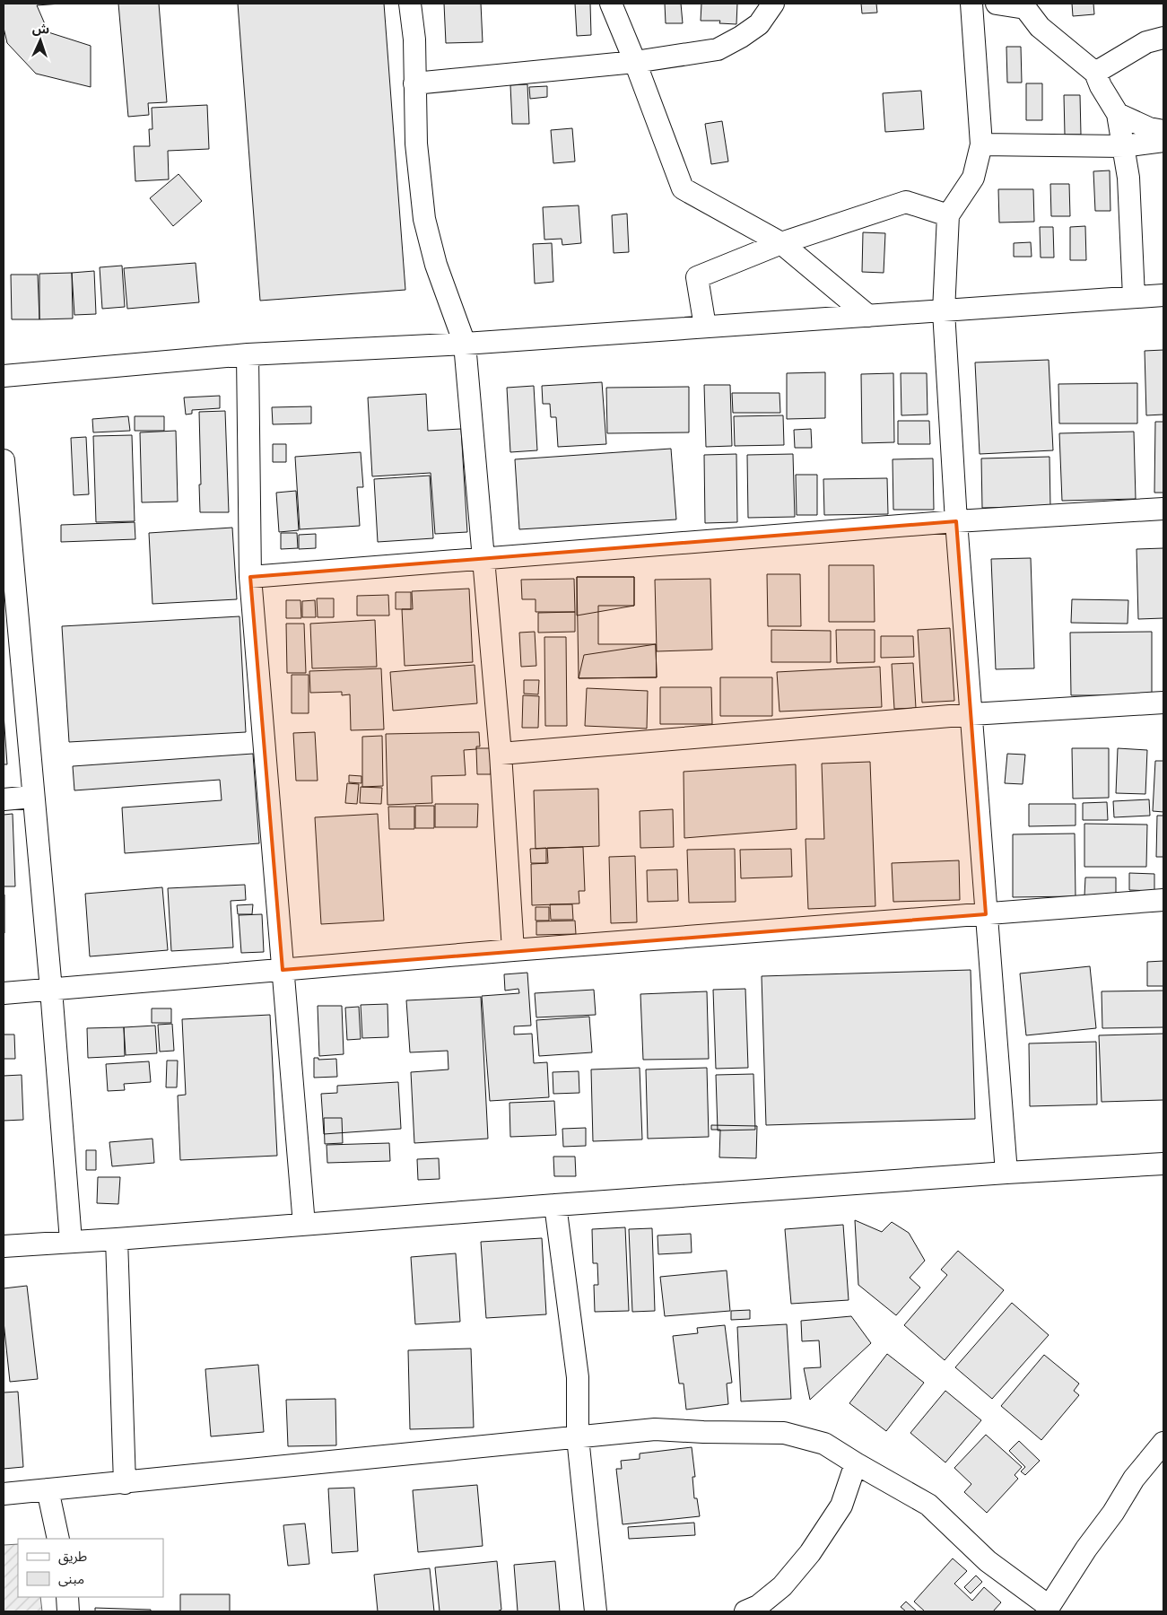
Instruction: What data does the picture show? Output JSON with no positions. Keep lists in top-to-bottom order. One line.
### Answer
{"legend":["طريق","مبنى"],"north":"top"}
